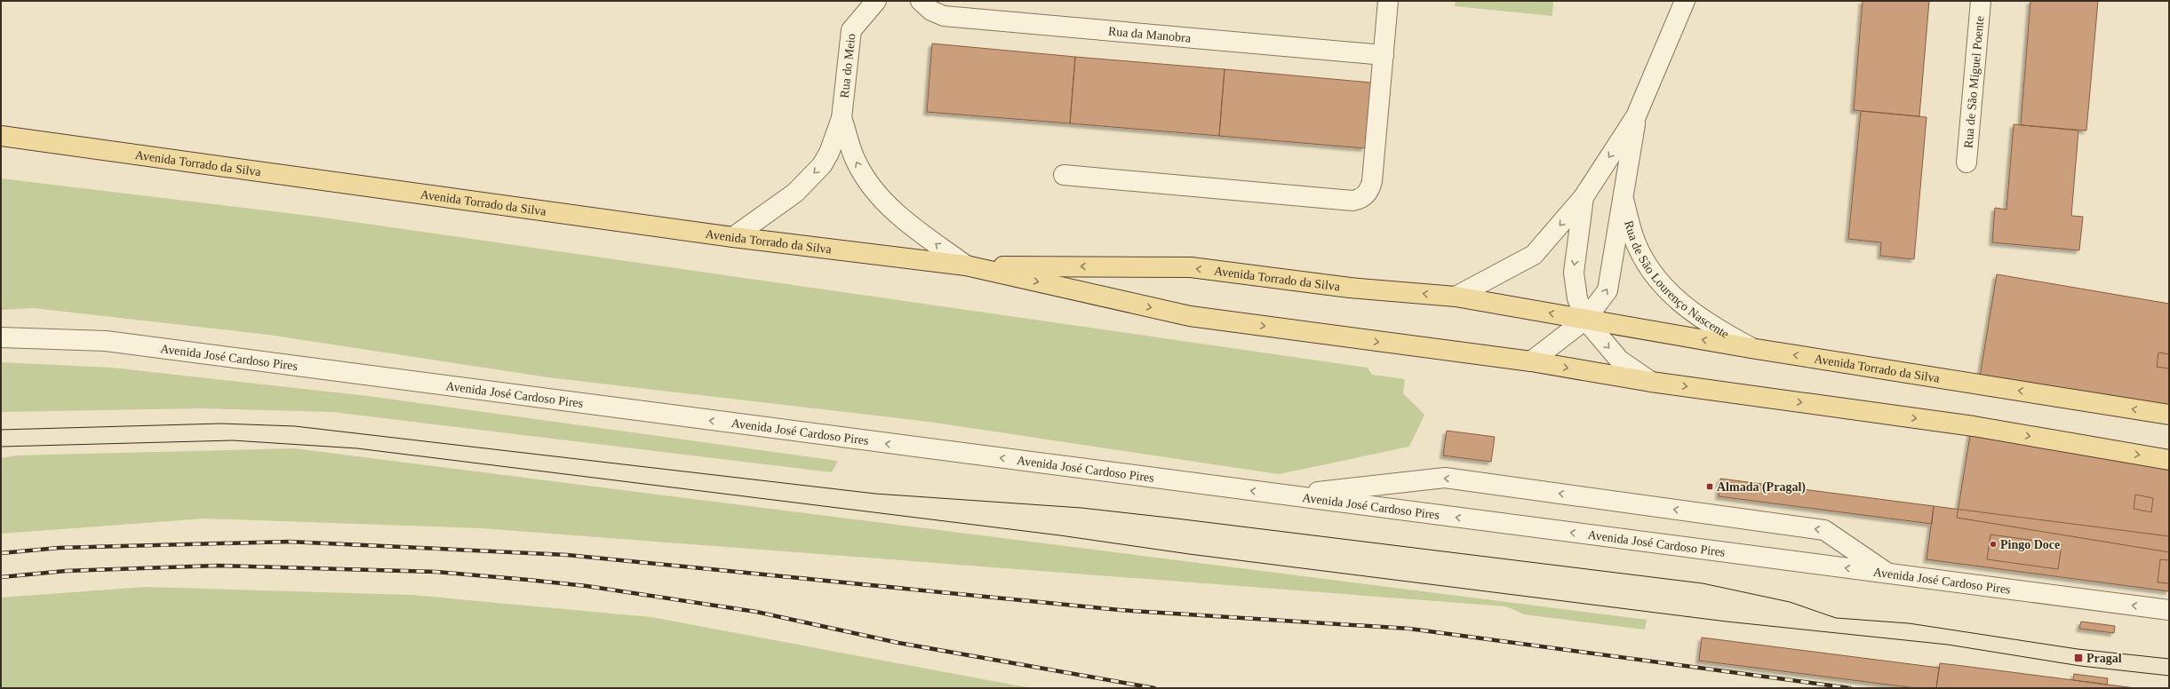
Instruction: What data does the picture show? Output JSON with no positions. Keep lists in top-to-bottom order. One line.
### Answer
{"streets":{"main road":["Avenida Torrado da Silva"],"street":["Rua da Manobra","Rua do Meio","Rua de São Miguel Poente","Rua de São Lourenço Nascente","Avenida José Cardoso Pires"]},"crossings":[["Avenida Torrado da Silva","Rua de São Lourenço Nascente"]],"one_way":["Avenida José Cardoso Pires"],"places":{"transit":["Almada (Pragal)","Pragal"],"other":["Pingo Doce"]}}
